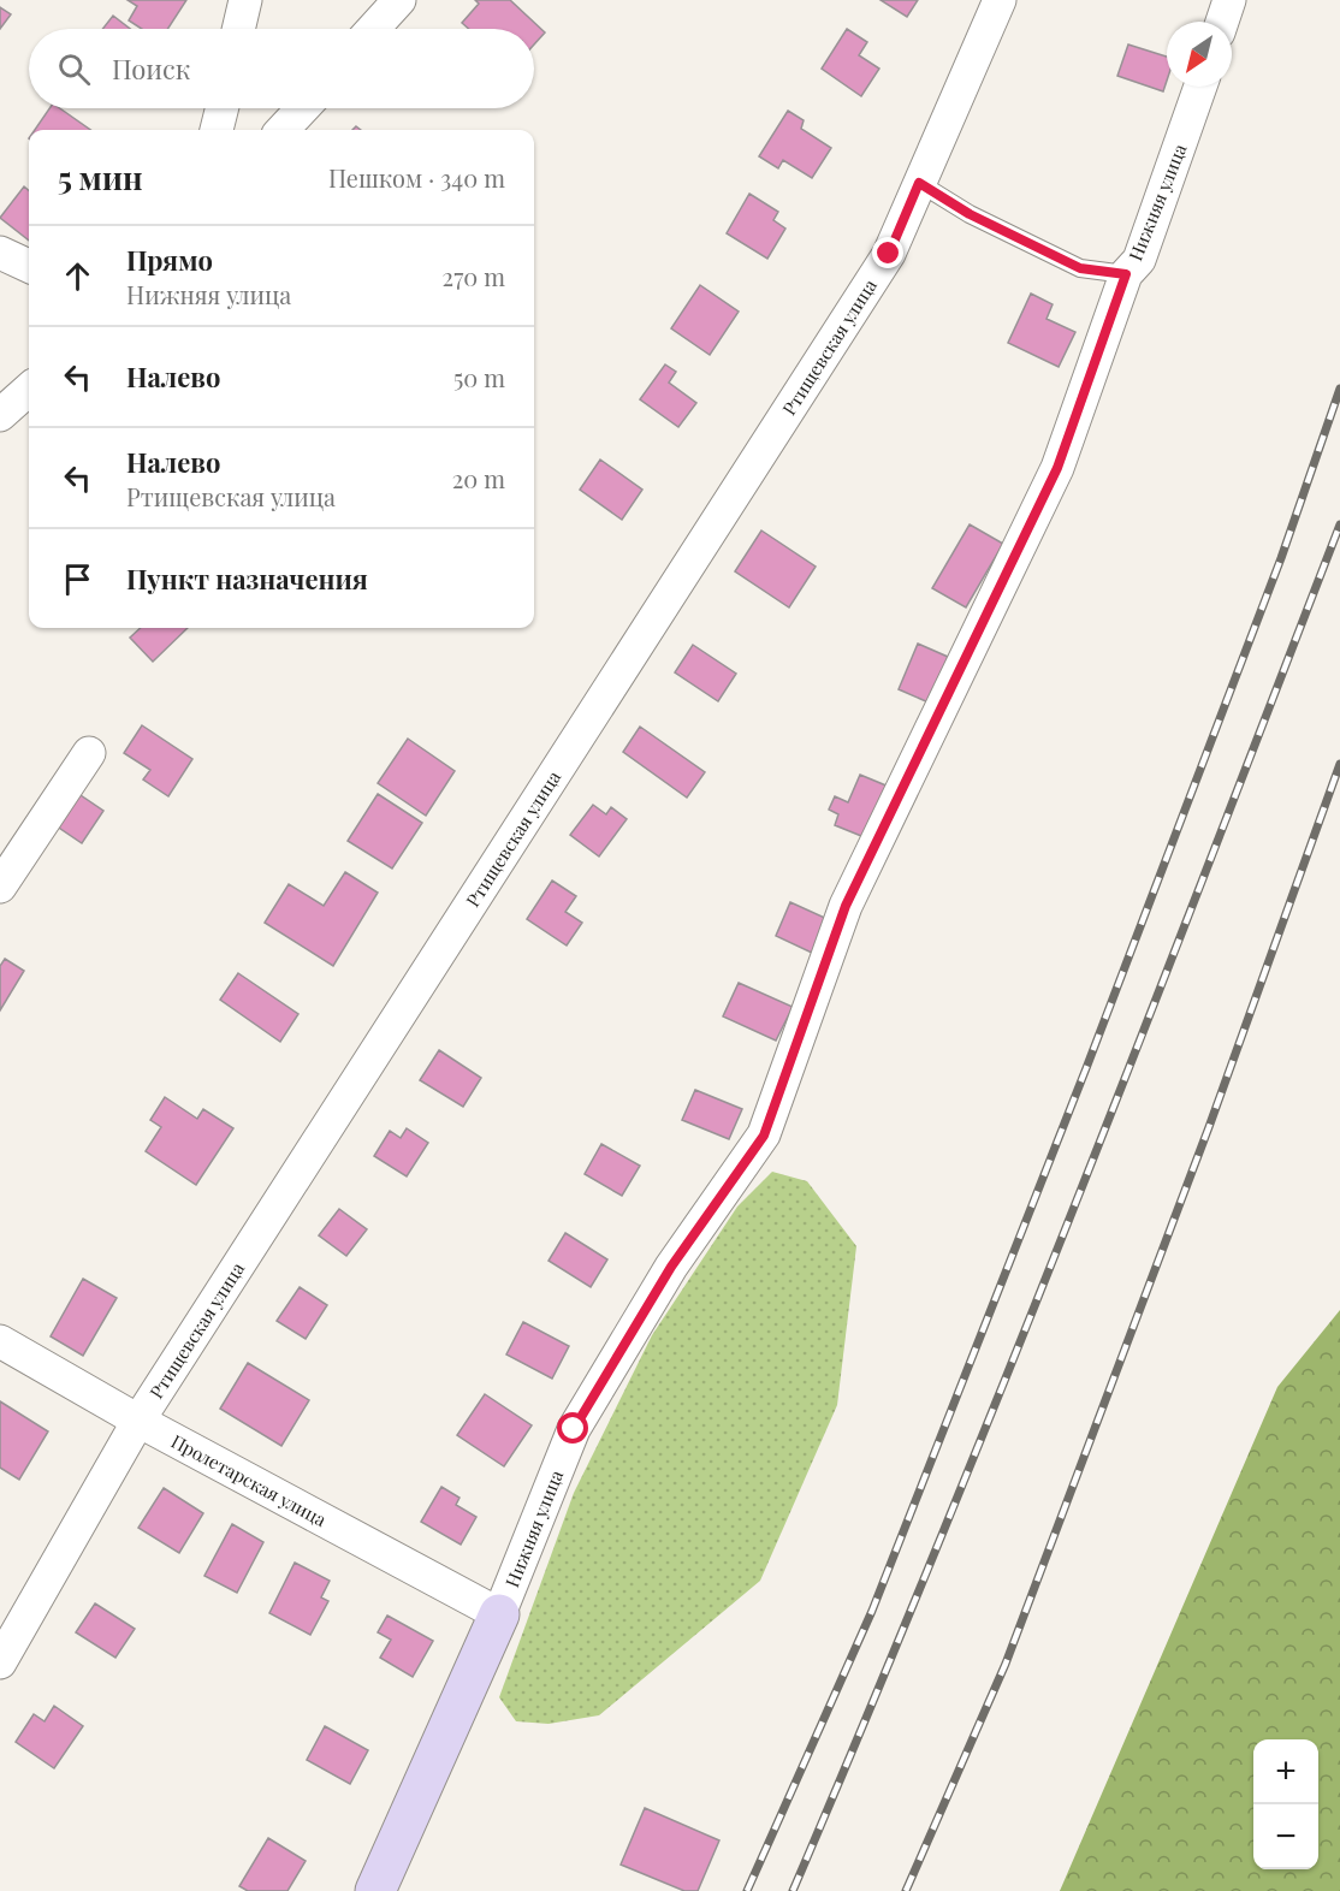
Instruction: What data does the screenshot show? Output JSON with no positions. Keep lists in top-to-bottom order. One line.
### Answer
{"streets":{"street":["Нижняя улица","Ртищевская улица","Пролетарская улица"]},"crossings":[["Нижняя улица","Пролетарская улица"],["Ртищевская улица","Пролетарская улица"]],"north":"bottom left","page":{"search":"Поиск","heading":["5 мин","Пешком · 340 m"],"list":[["Прямо","Нижняя улица","270 m"],["Налево","50 m"],["Налево","Ртищевская улица","20 m"],"Пункт назначения"],"map_buttons":["+","−"]}}
